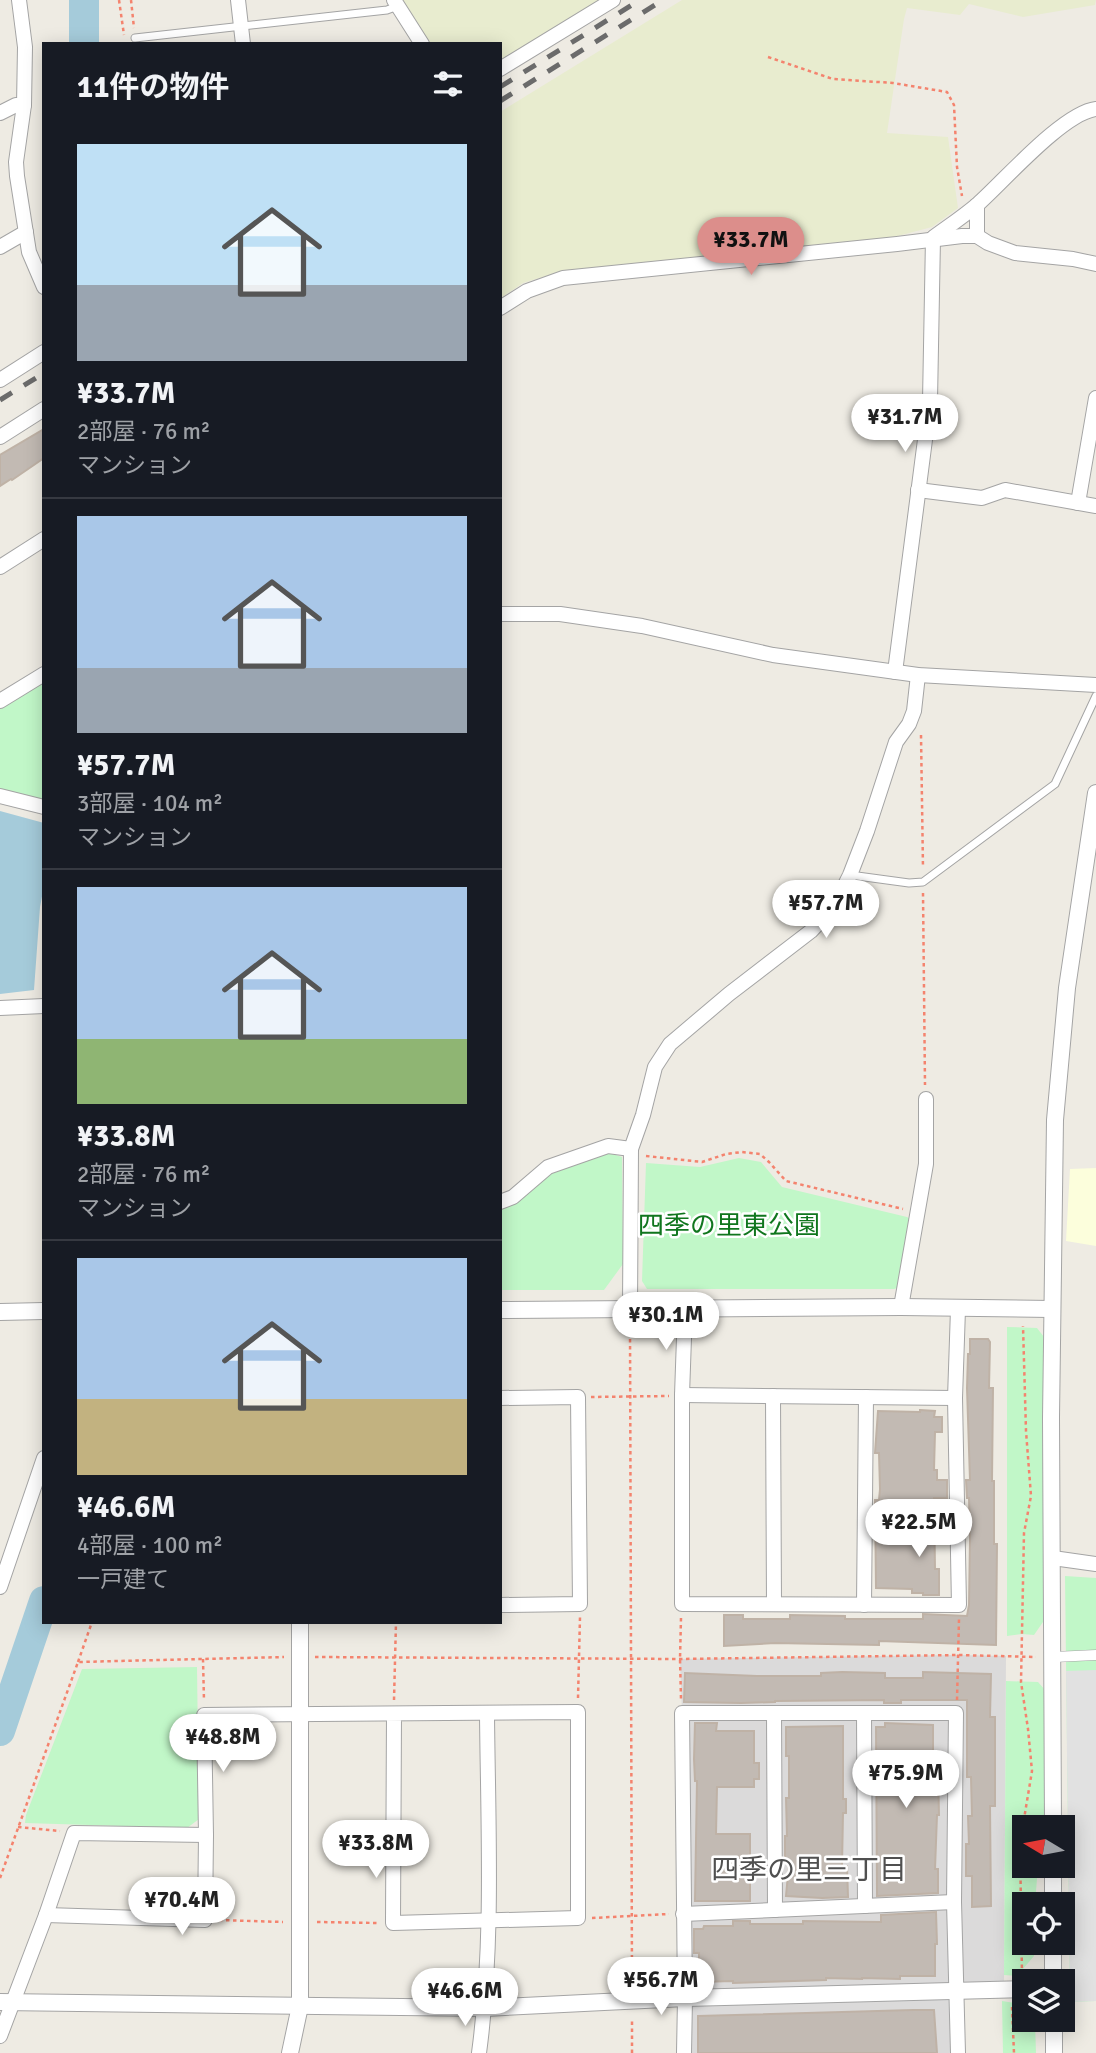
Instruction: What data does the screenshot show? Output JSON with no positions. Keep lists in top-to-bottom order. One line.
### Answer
{"districts":["四季の里三丁目"],"parks":["四季の里東公園"],"north":"left","page":{"heading":"11件の物件","list":[{"name":"¥33.7M","note":"2部屋 · 76 m² · マンション"},{"name":"¥57.7M","note":"3部屋 · 104 m² · マンション"},{"name":"¥33.8M","note":"2部屋 · 76 m² · マンション"},{"name":"¥46.6M","note":"4部屋 · 100 m² · 一戸建て"}],"price":["¥33.7M","¥31.7M","¥57.7M","¥30.1M","¥22.5M","¥48.8M","¥75.9M","¥33.8M","¥70.4M","¥56.7M","¥46.6M"]}}
